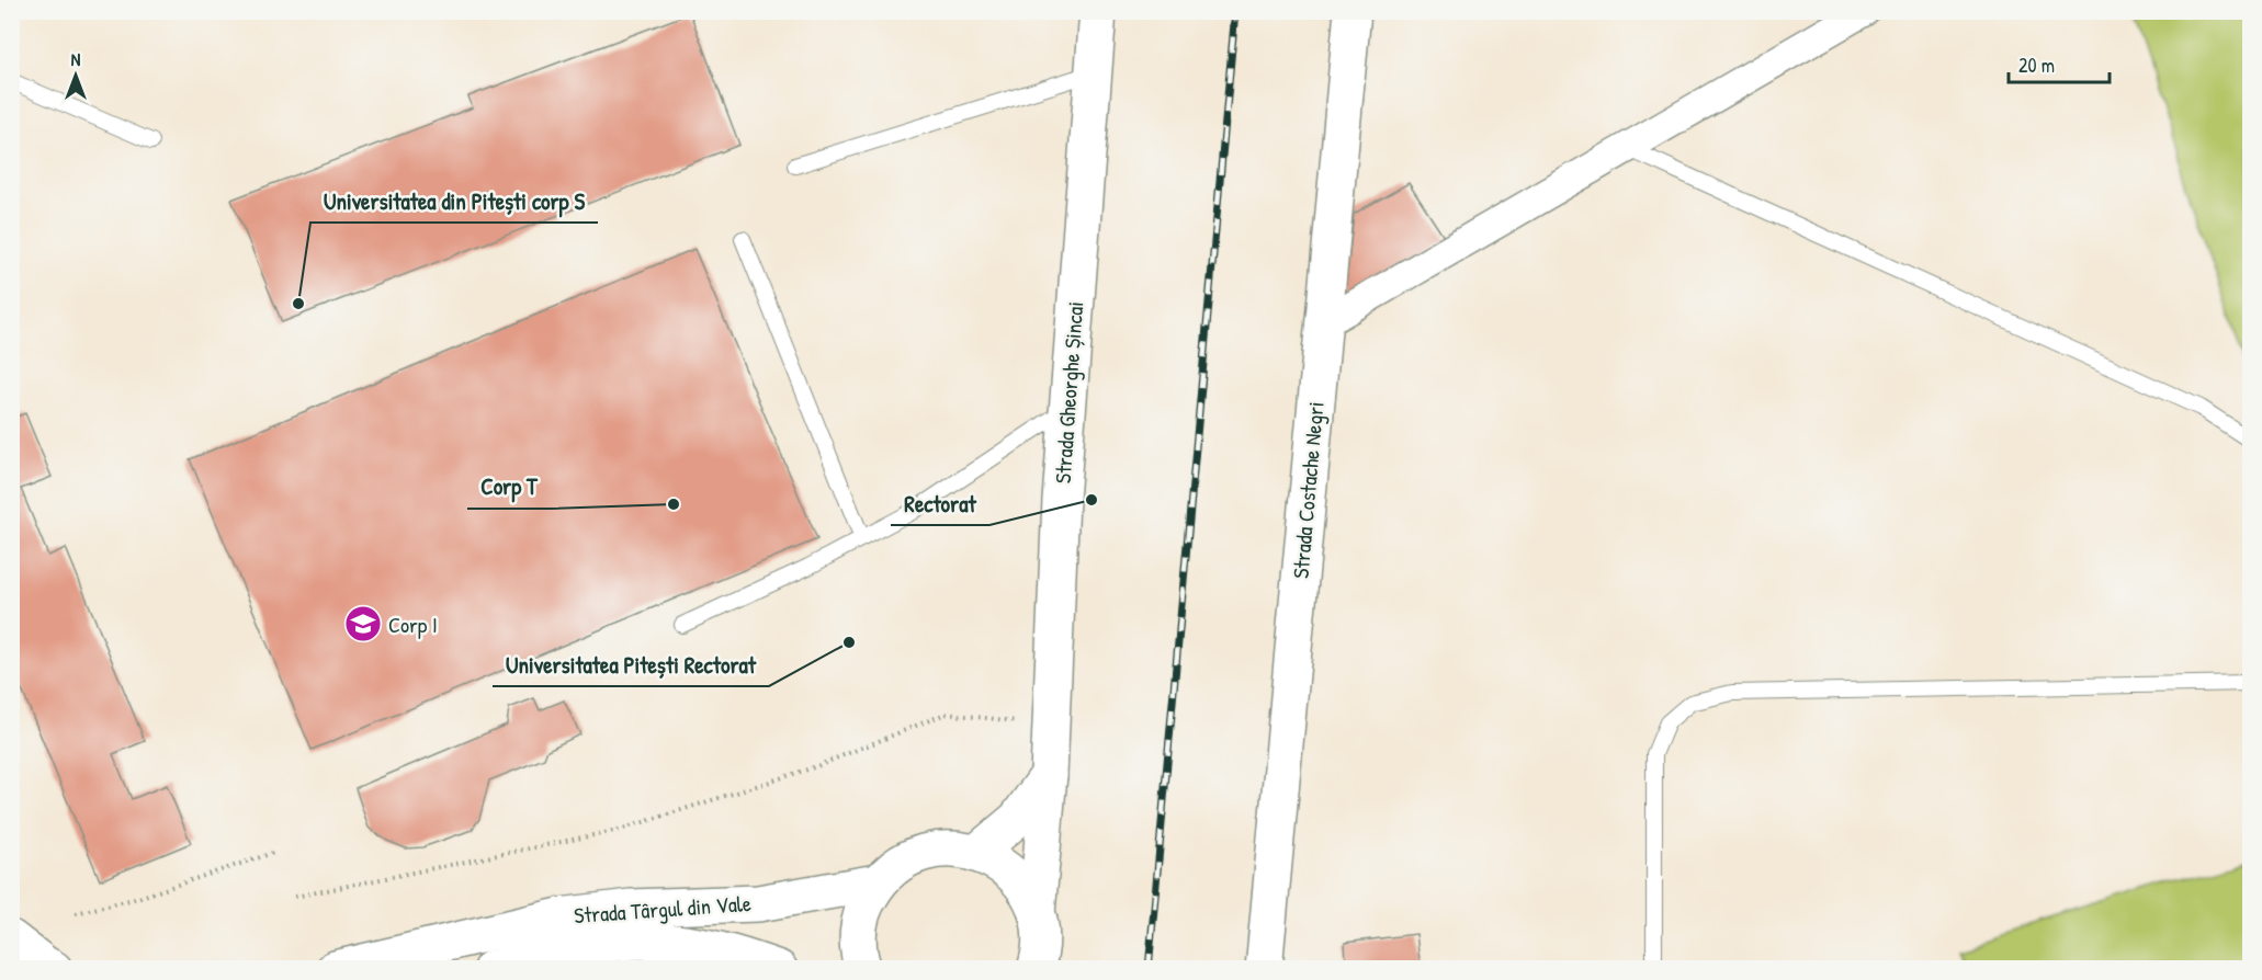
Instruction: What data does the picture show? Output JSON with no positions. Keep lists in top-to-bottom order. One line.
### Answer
{"streets":{"main road":["Strada Gheorghe Șincai","Strada Costache Negri","Strada Târgul din Vale"]},"places":{"other":["Universitatea din Pitești corp S","Rectorat","Corp T","Universitatea Pitești Rectorat"],"school or university":["Corp I"]},"scale_bar":"20 m","north":"top"}
